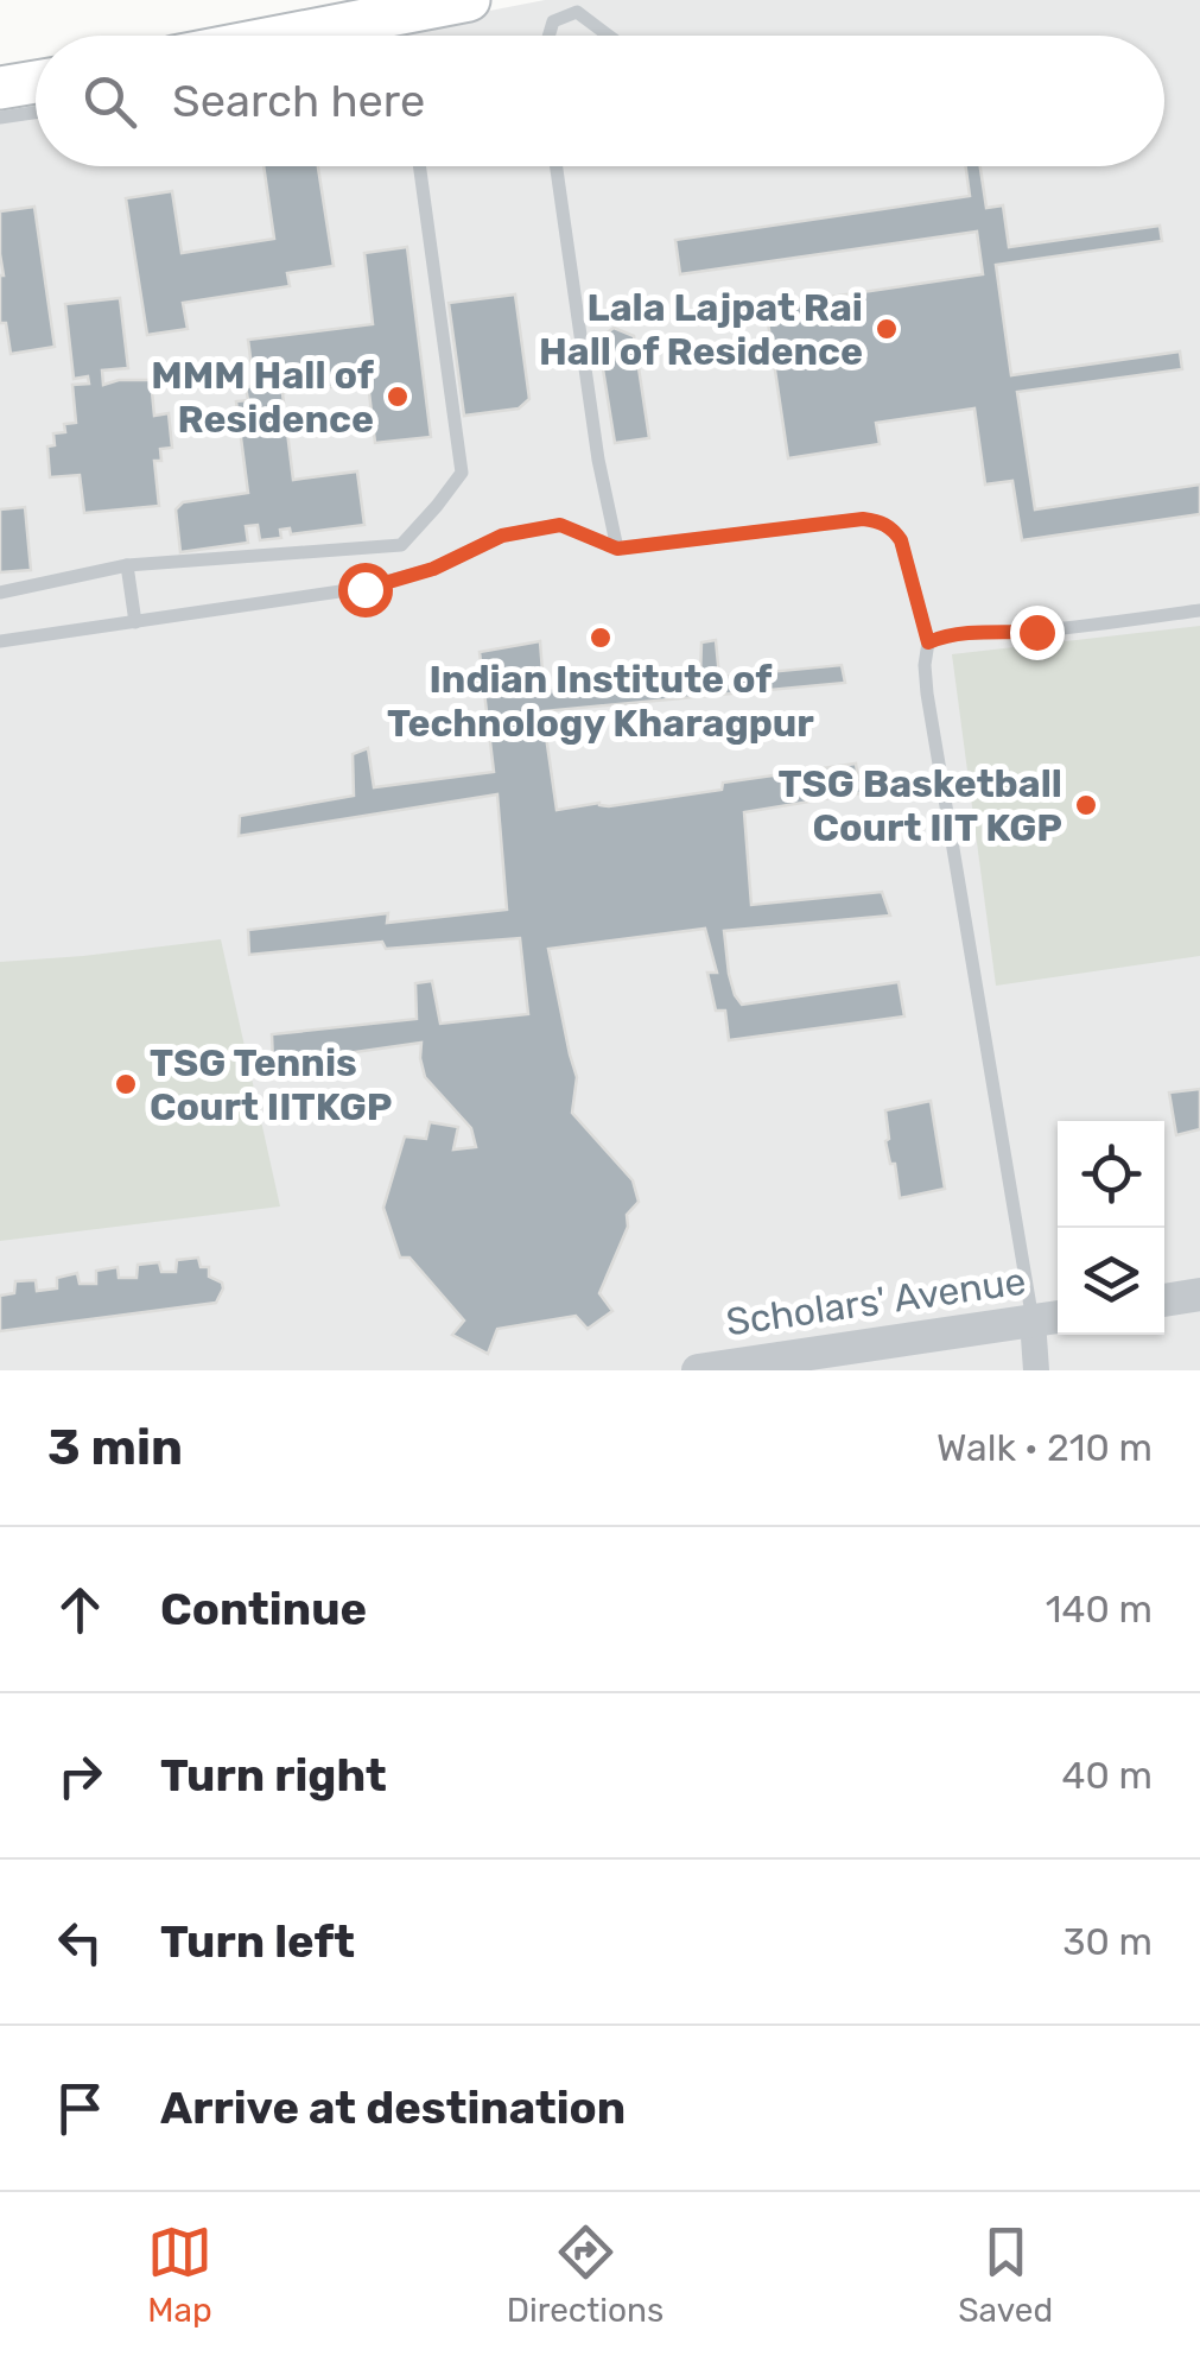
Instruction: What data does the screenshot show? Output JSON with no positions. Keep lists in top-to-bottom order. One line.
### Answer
{"streets":{"street":["Scholars' Avenue"]},"places":["Lala Lajpat Rai Hall of Residence","MMM Hall of Residence","Indian Institute of Technology Kharagpur","TSG Basketball Court IIT KGP","TSG Tennis Court IITKGP"],"page":{"search":"Search here","heading":["3 min","Walk · 210 m"],"list":[["Continue","140 m"],["Turn right","40 m"],["Turn left","30 m"],"Arrive at destination"],"nav":["Map","Directions","Saved"]}}
